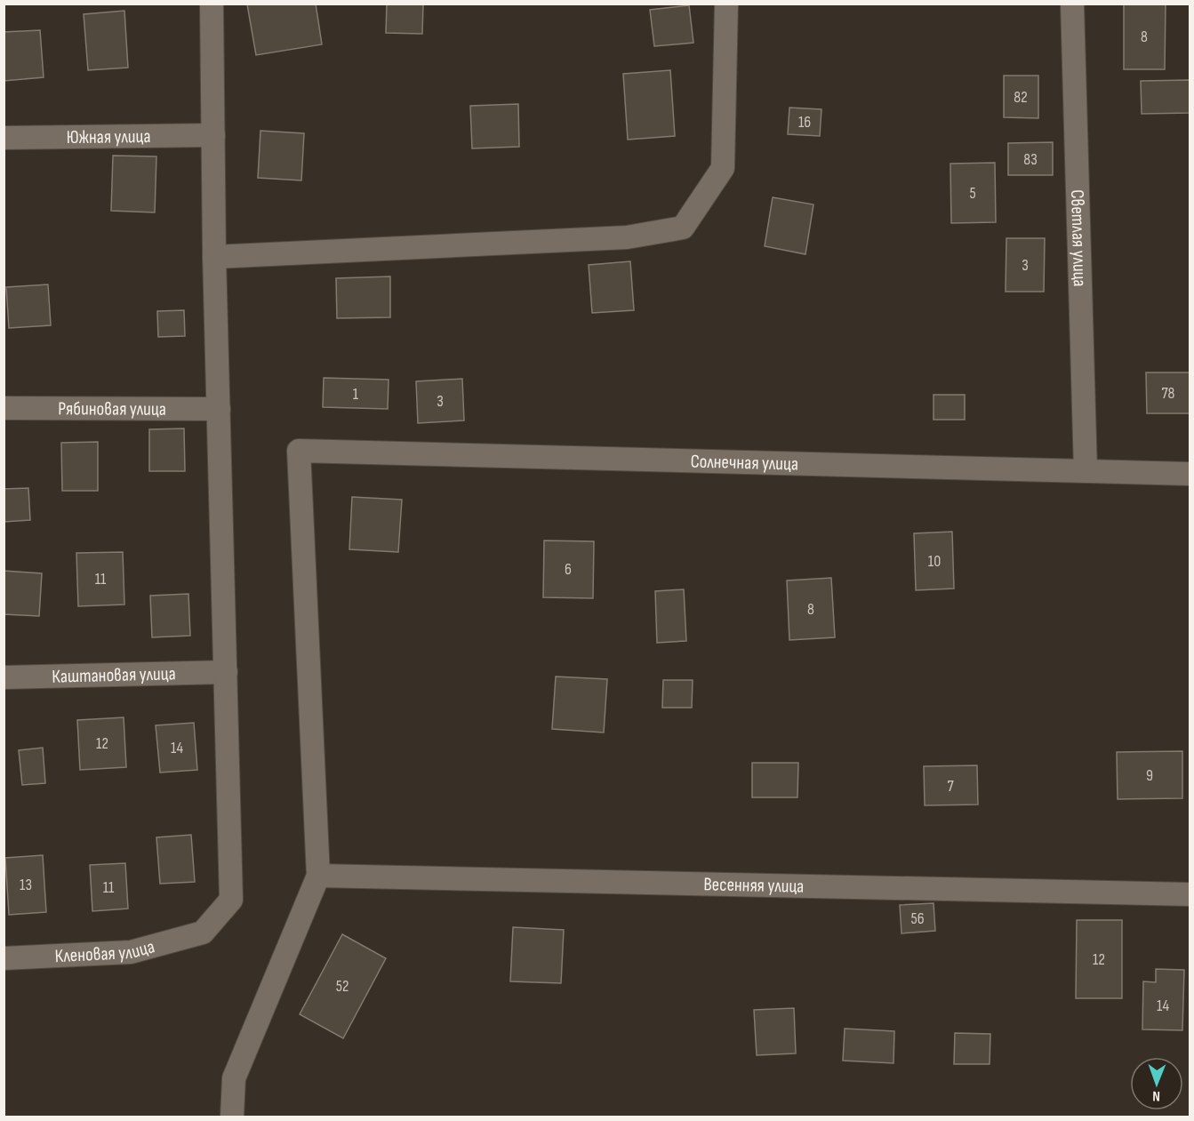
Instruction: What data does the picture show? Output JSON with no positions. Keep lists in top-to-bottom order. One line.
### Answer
{"streets":{"street":["Южная улица","Светлая улица","Рябиновая улица","Солнечная улица","Каштановая улица","Весенняя улица","Кленовая улица"]},"crossings":[["Светлая улица","Солнечная улица"],["Солнечная улица","Весенняя улица"],["Каштановая улица","Кленовая улица"]],"house_numbers":["8","82","16","83","5","3","78","1","3","10","6","11","8","12","14","9","7","13","11","56","12","52","14"],"north":"bottom"}
